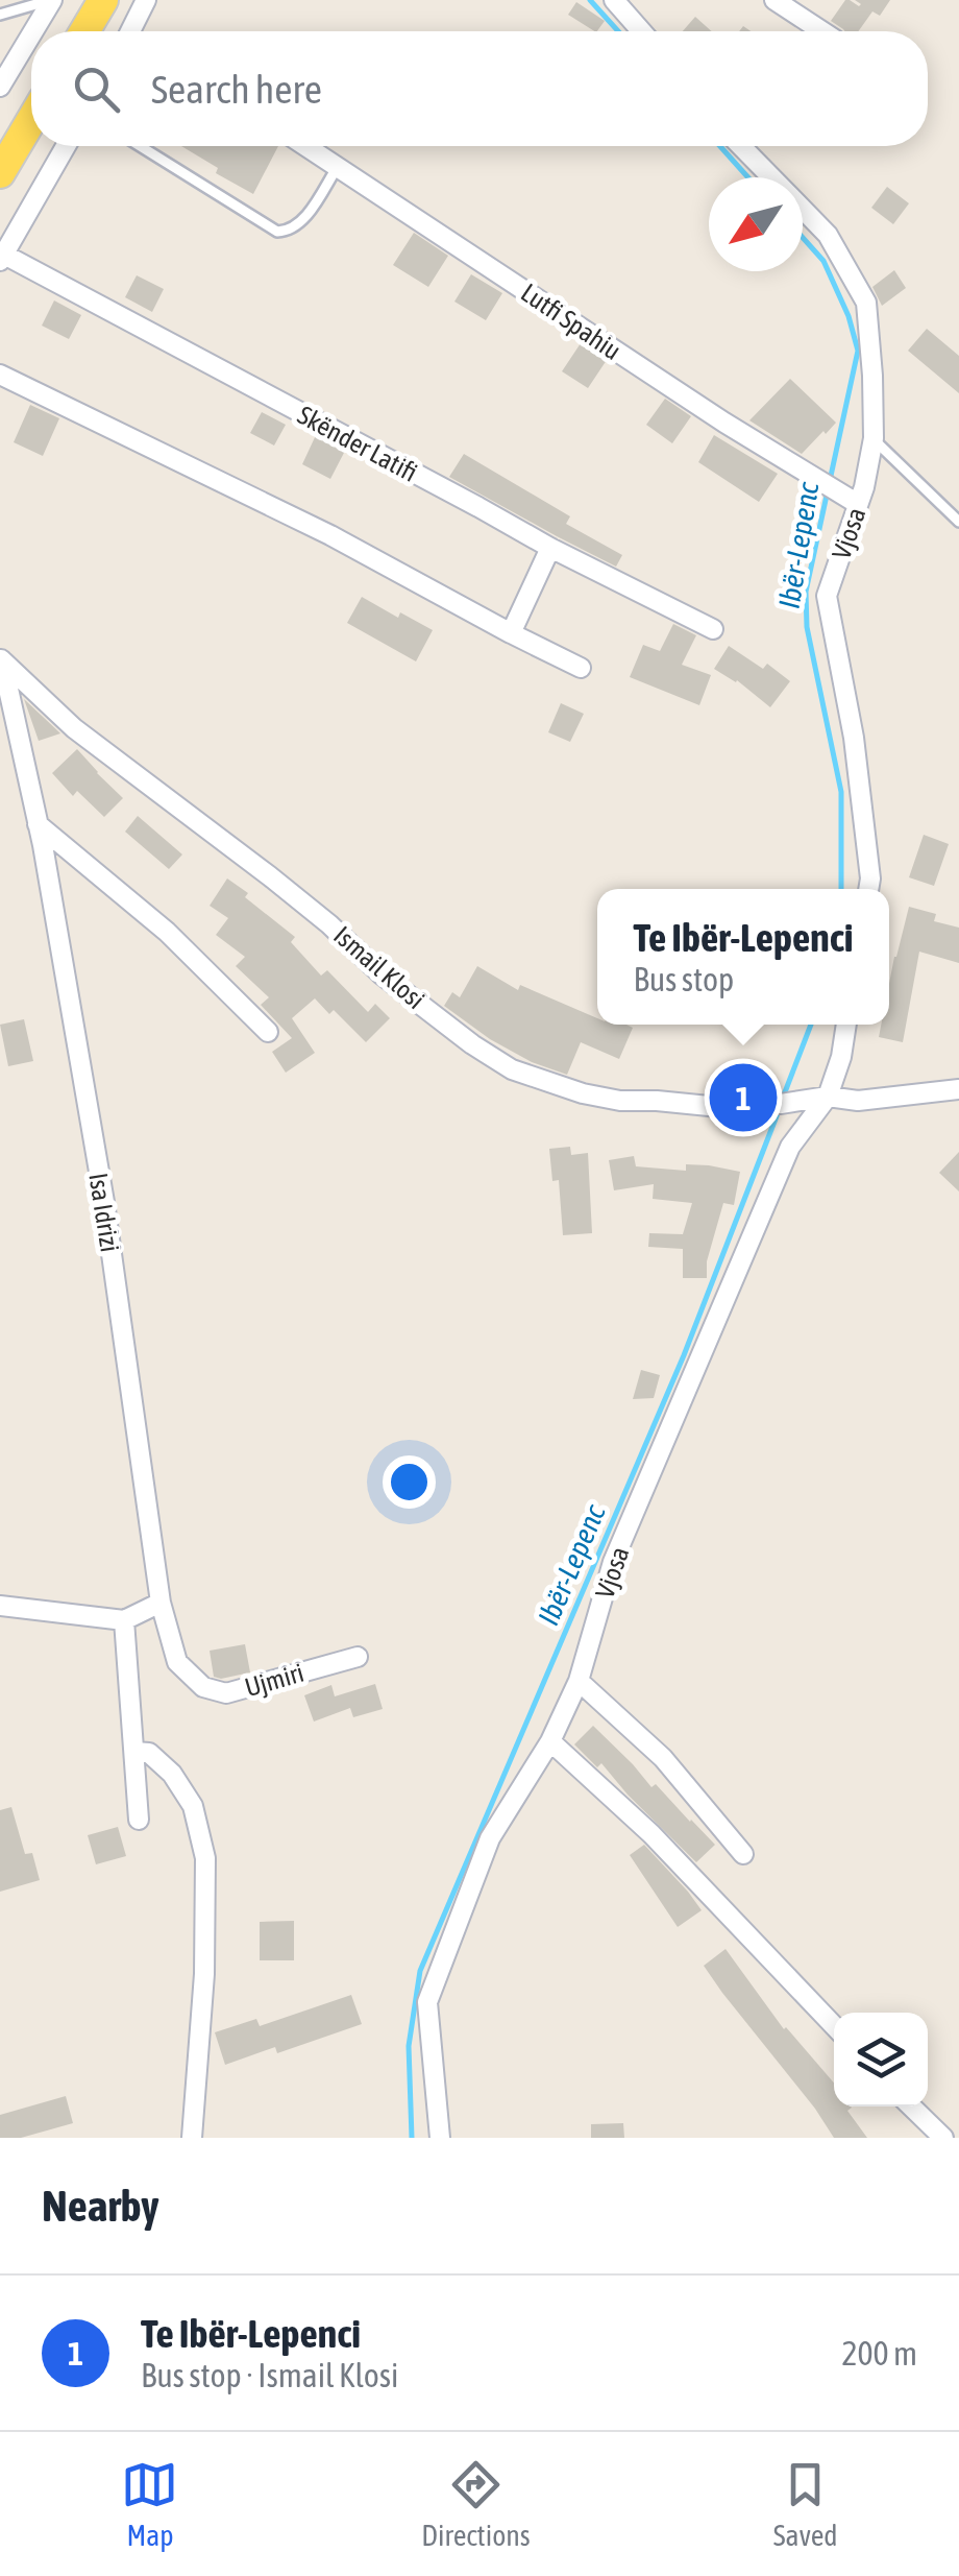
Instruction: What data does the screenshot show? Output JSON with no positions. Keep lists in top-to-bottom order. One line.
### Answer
{"streets":{"street":["Lutfi Spahiu","Skënder Latifi","Vjosa","Ismail Klosi","Isa Idrizi","Ujmiri"]},"crossings":[["Lutfi Spahiu","Vjosa"],["Vjosa","Ismail Klosi"],["Ismail Klosi","Isa Idrizi"],["Isa Idrizi","Ujmiri"]],"water":["Ibër-Lepenc"],"north":"bottom left","page":{"search":"Search here","popup":["Te Ibër-Lepenci","Bus stop"],"pins":"1","heading":"Nearby","list":[{"mark":"1","name":"Te Ibër-Lepenci","note":"Bus stop · Ismail Klosi","value":"200 m"}],"nav":["Map","Directions","Saved"]}}
